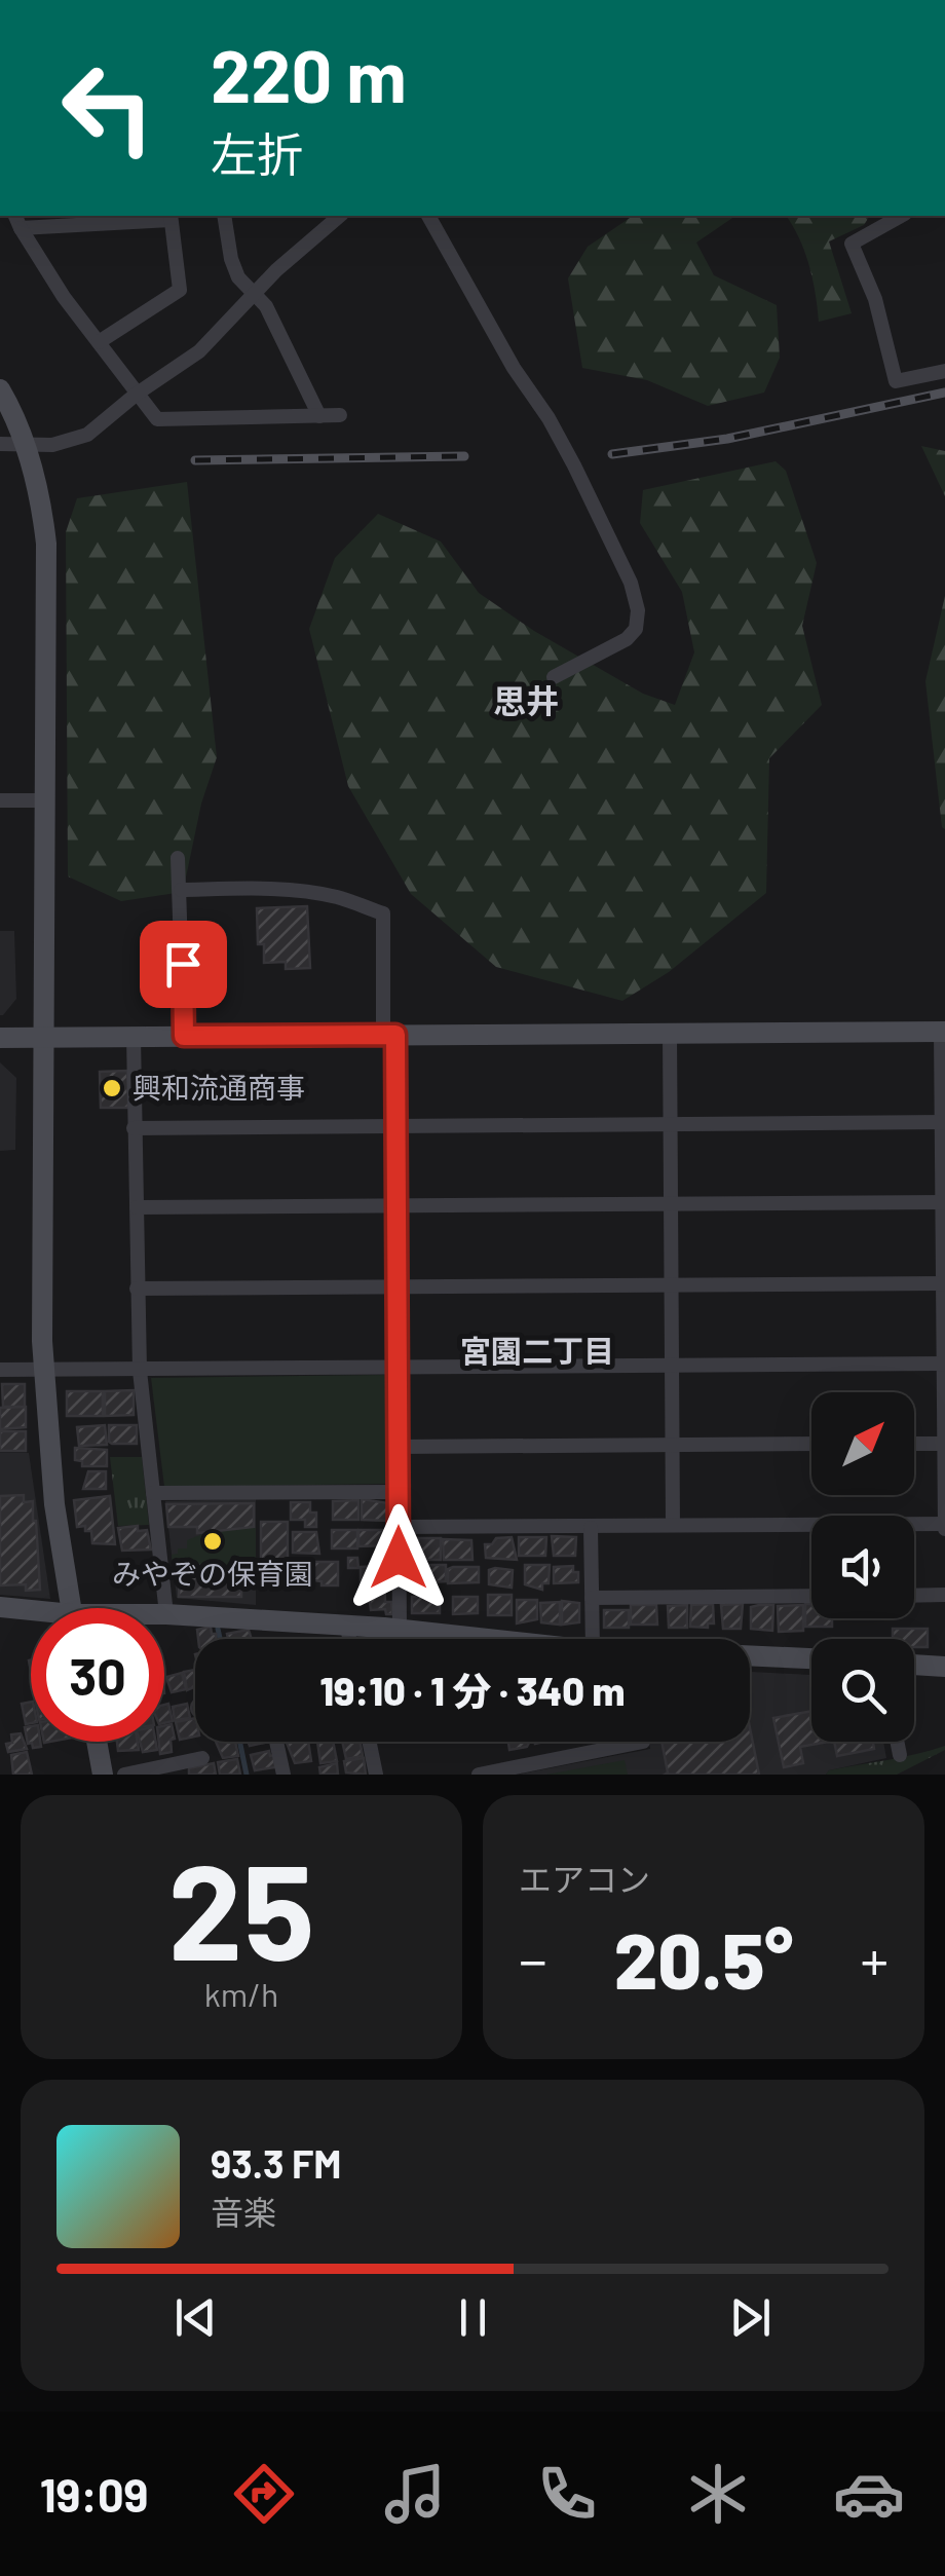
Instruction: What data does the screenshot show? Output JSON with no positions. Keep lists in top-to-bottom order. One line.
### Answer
{"districts":["思井","宮園二丁目"],"places":["興和流通商事","みやぞの保育園"],"north":"top right","page":{"turn":["220 m","左折"],"limit":"30","trip":"19:10 · 1 分 · 340 m","tile":[["25","km/h"],"エアコン"],"heat":["−","20.5°","+"],"song":["93.3 FM","音楽"],"tabs":"19:09"}}
